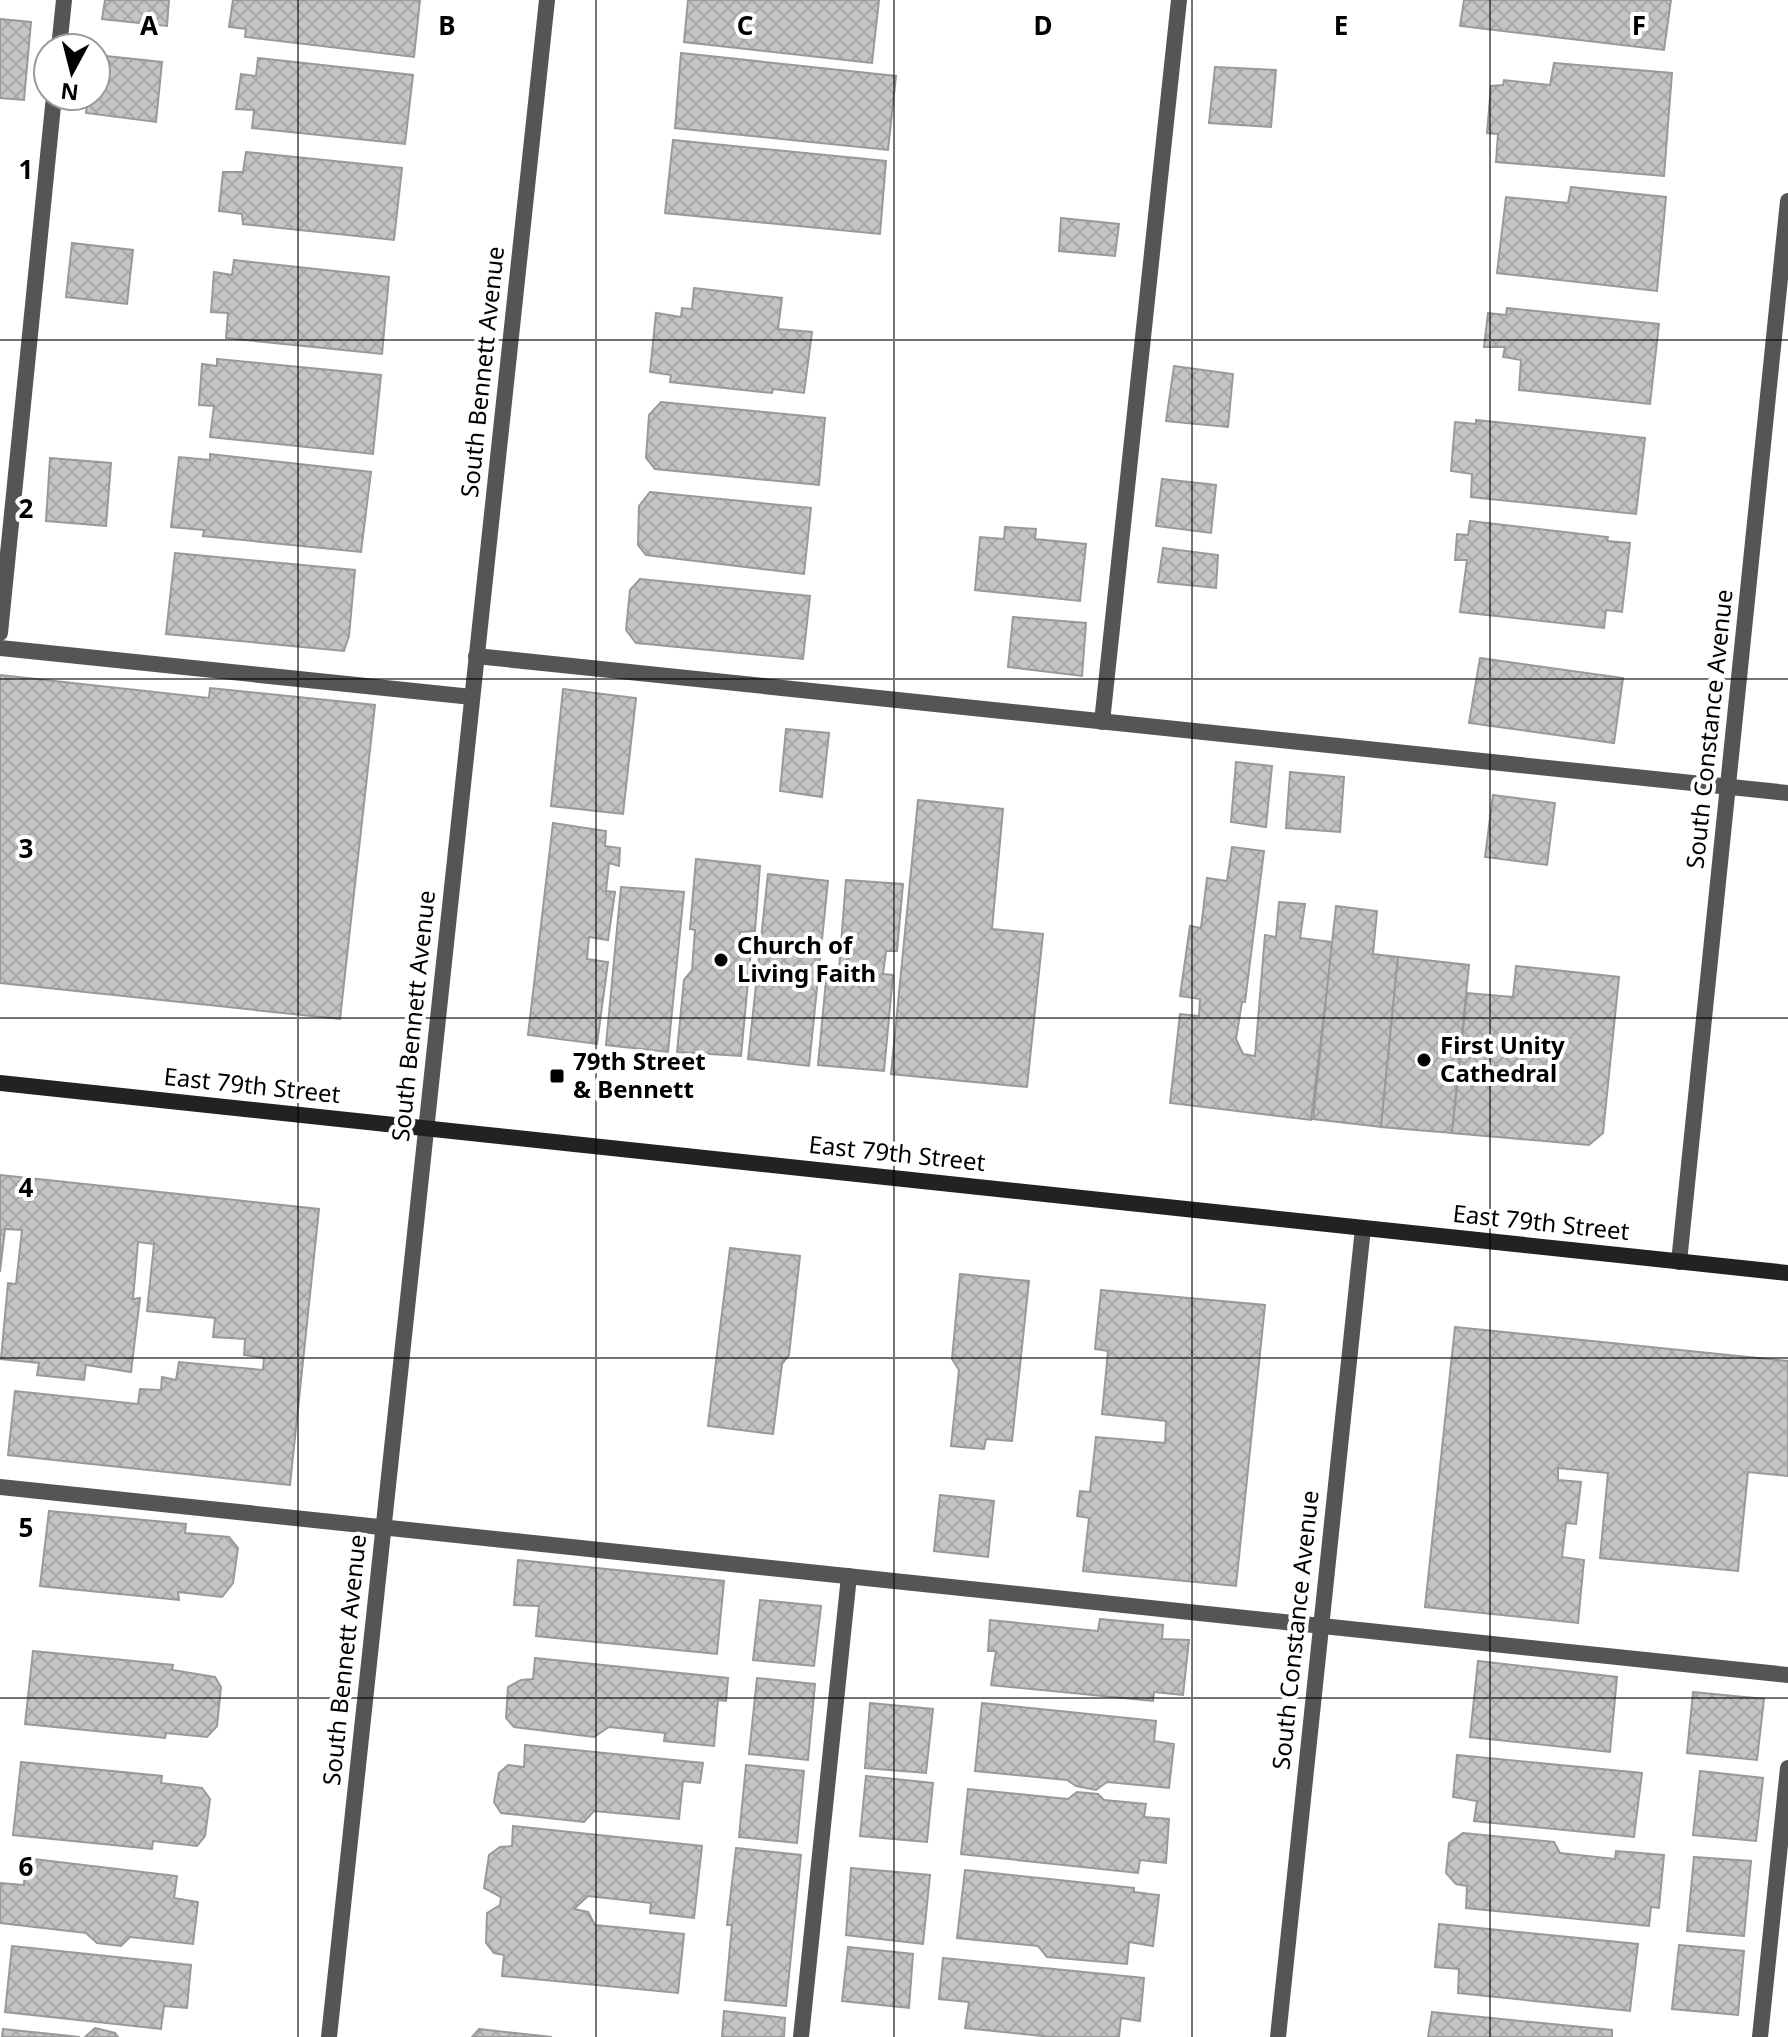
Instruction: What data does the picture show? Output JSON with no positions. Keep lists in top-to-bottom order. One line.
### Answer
{"streets":{"main road":["East 79th Street"],"street":["South Bennett Avenue","South Constance Avenue"]},"crossings":[["South Bennett Avenue","East 79th Street"],["South Constance Avenue","East 79th Street"]],"places":{"other":["Church of Living Faith","First Unity Cathedral"],"transit":["79th Street & Bennett"]},"north":"bottom","grid":{"columns":["A","B","C","D","E","F"],"rows":["1","2","3","4","5","6"]}}
